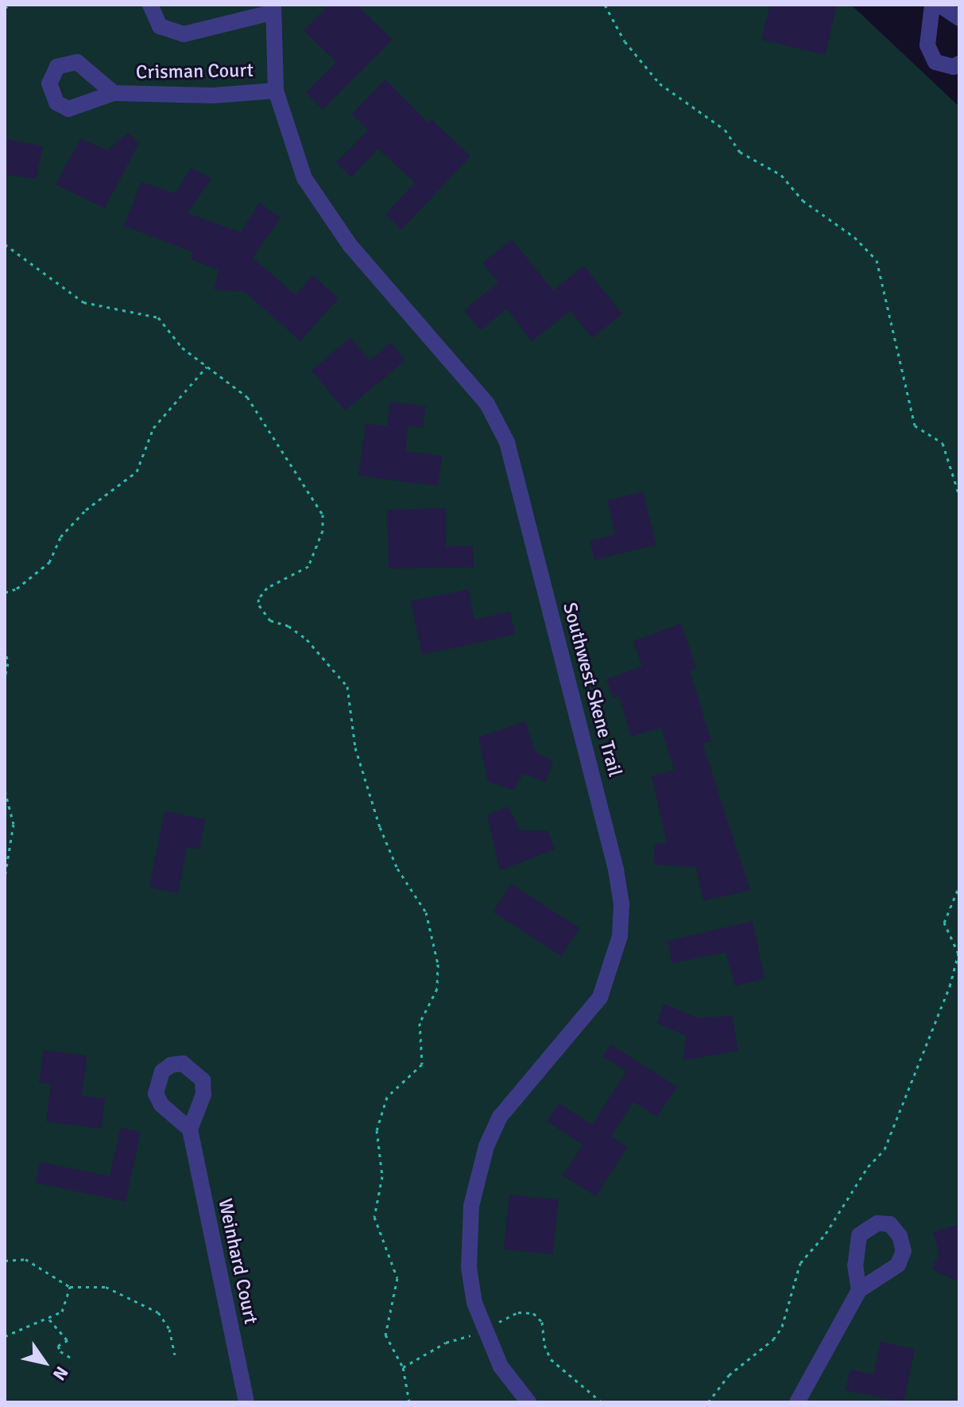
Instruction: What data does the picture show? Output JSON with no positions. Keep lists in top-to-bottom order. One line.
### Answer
{"streets":{"street":["Crisman Court","Southwest Skene Trail","Weinhard Court"]},"crossings":[["Crisman Court","Southwest Skene Trail"]],"north":"bottom right"}
